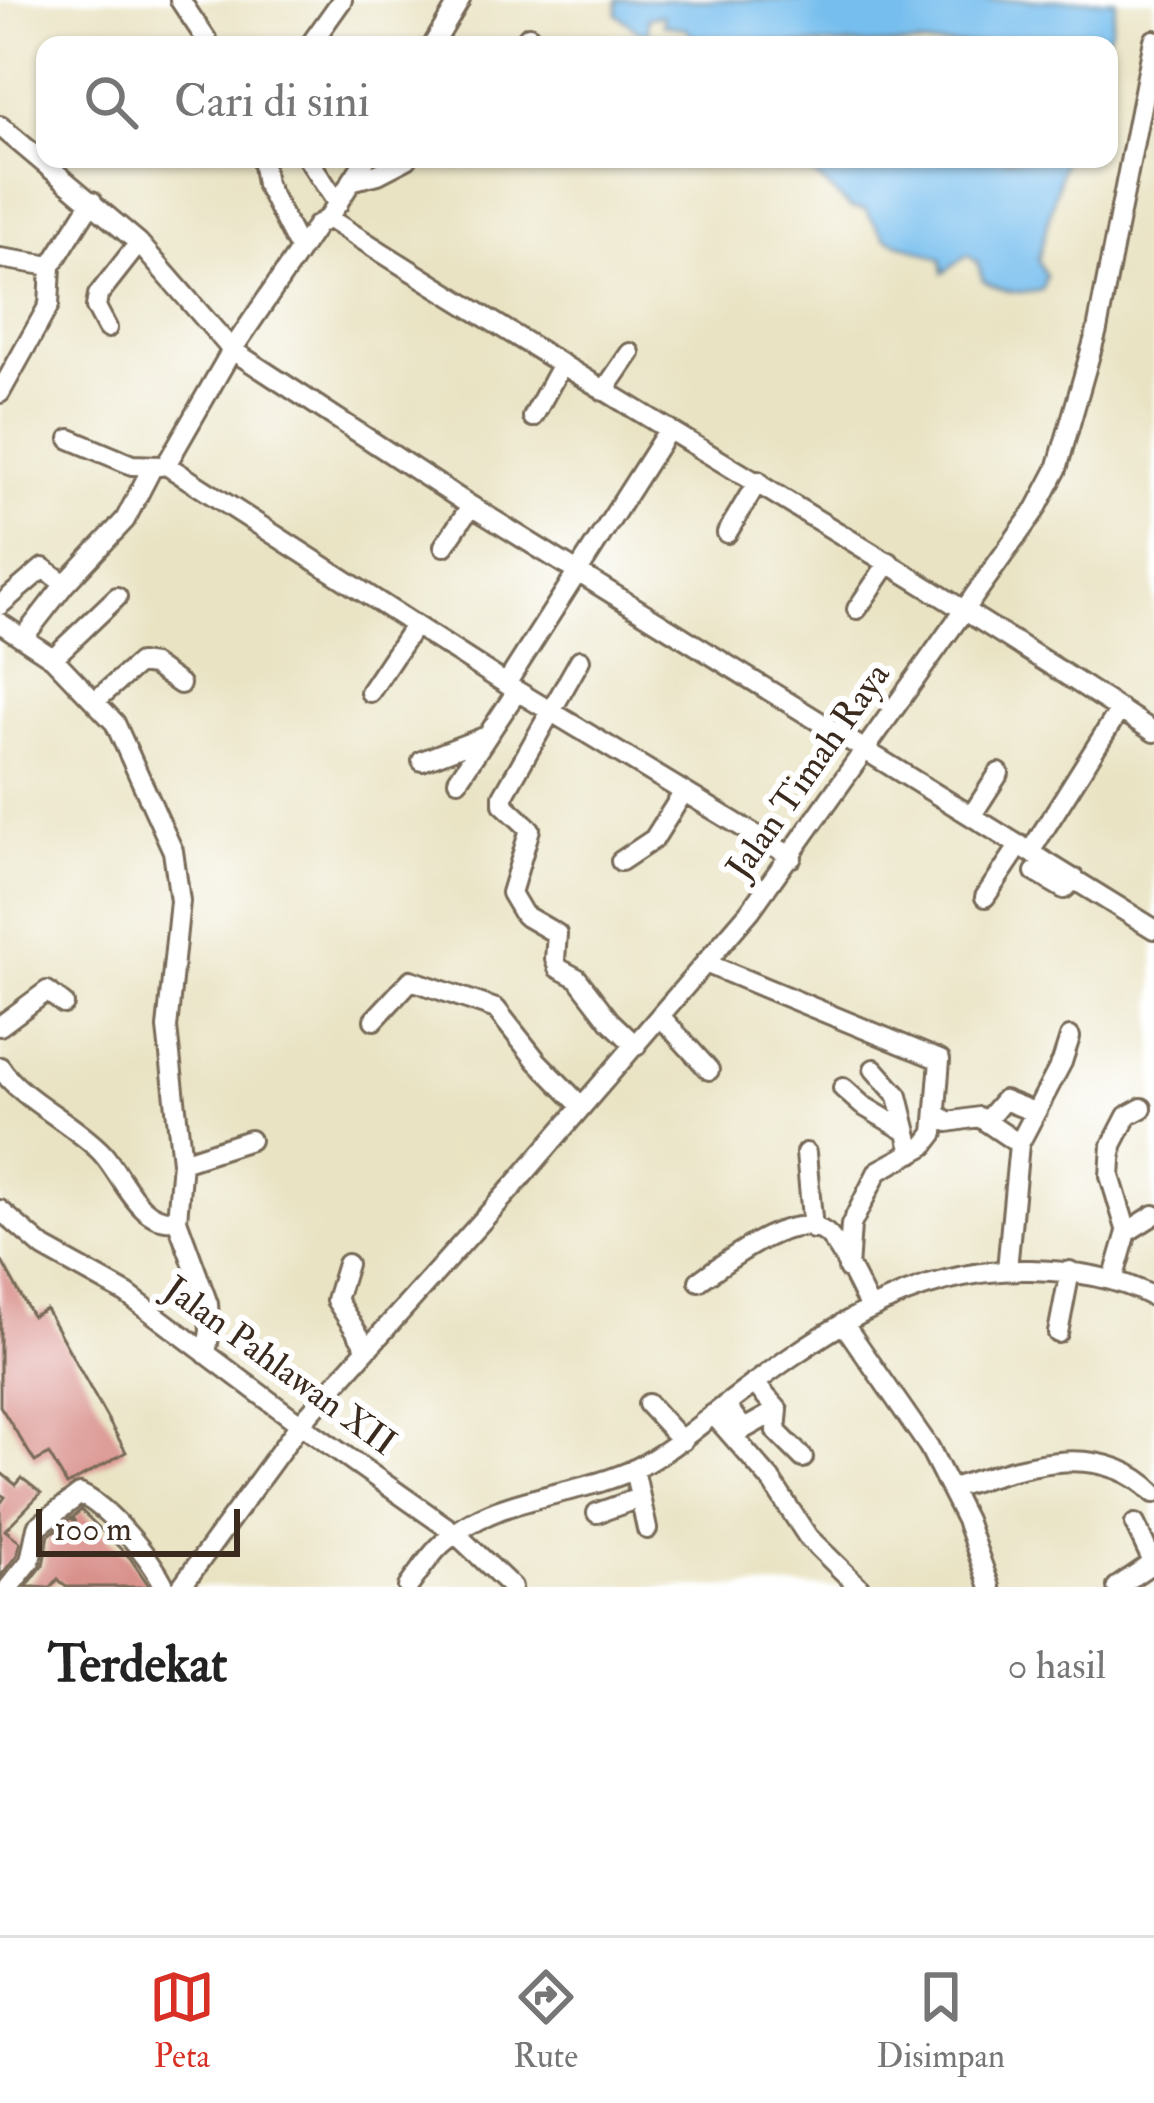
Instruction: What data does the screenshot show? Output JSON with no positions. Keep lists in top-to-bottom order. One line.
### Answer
{"streets":{"street":["Jalan Timah Raya","Jalan Pahlawan XII"]},"crossings":[["Jalan Timah Raya","Jalan Pahlawan XII"]],"scale_bar":"100 m","page":{"search":"Cari di sini","scale":"100 m","heading":["Terdekat","0 hasil"],"nav":["Peta","Rute","Disimpan"]}}
